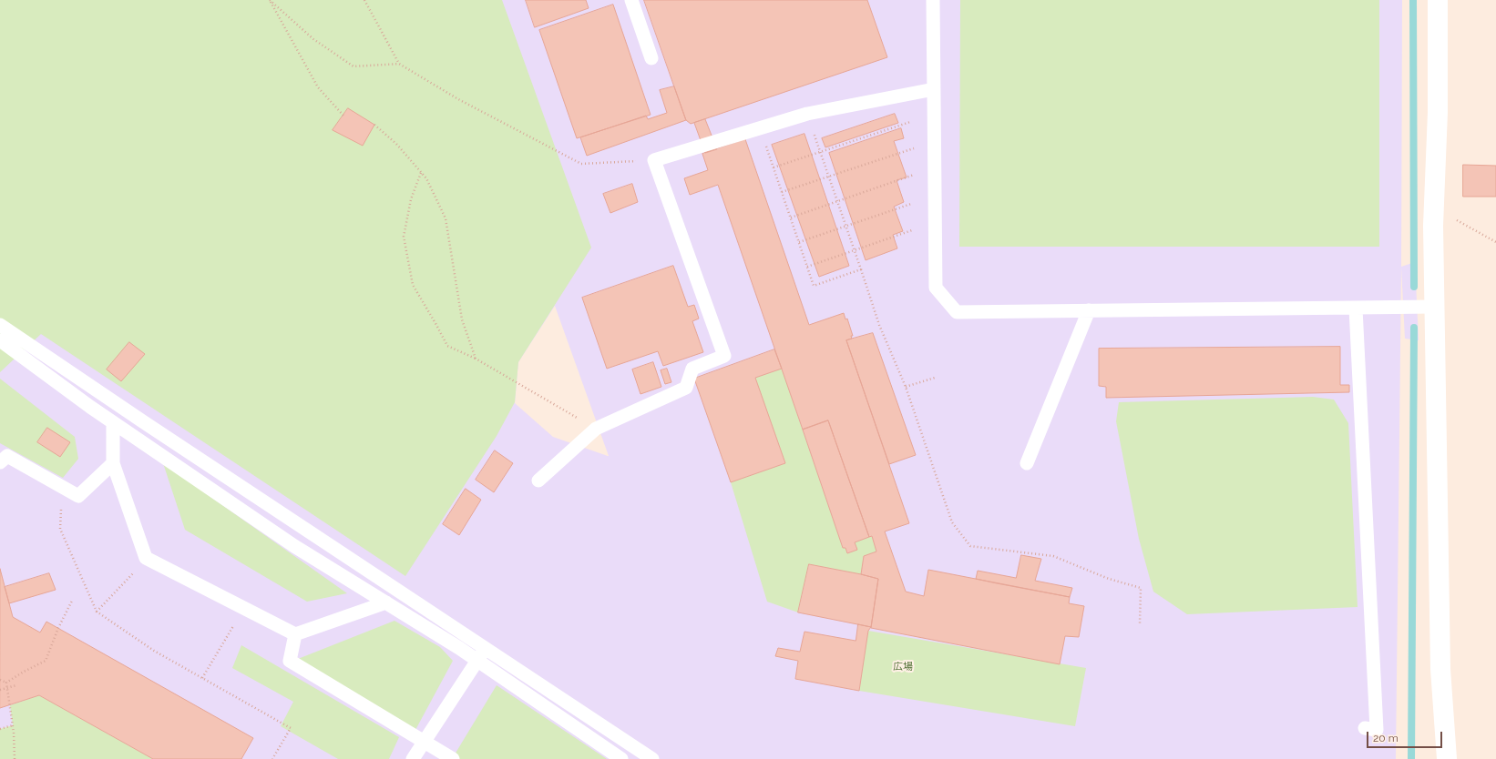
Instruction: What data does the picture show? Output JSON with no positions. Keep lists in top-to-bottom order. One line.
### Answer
{"parks":["広場"],"scale_bar":"20 m"}
